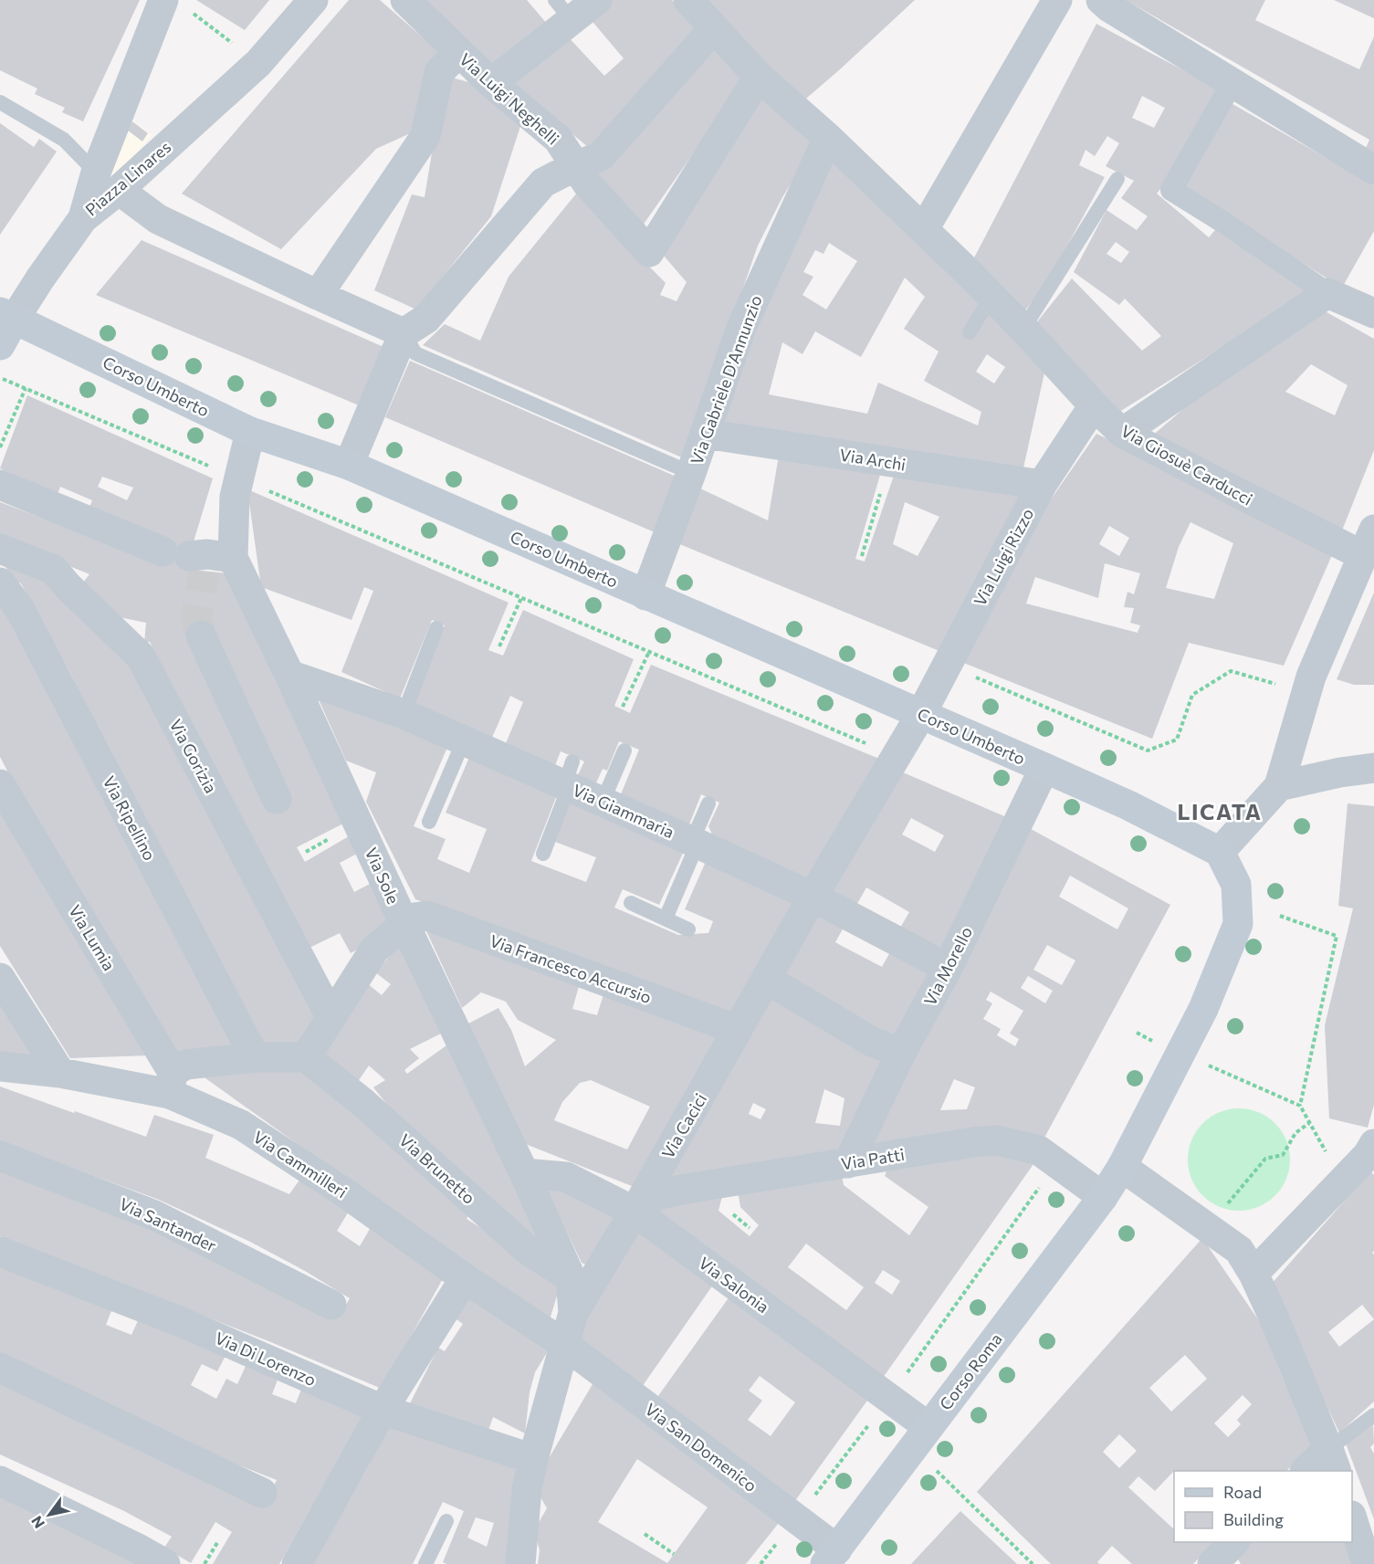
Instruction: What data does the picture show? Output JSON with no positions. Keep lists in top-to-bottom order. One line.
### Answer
{"streets":{"main road":["Corso Umberto","Corso Roma"],"street":["Via Luigi Neghelli","Piazza Linares","Via Gabriele D'Annunzio","Via Archi","Via Giosuè Carducci","Via Luigi Rizzo","Via Gorizia","Via Giammaria","Via Ripellino","Via Sole","Via Lumia","Via Morello","Via Francesco Accursio","Via Cacici","Via Patti","Via Cammilleri","Via Brunetto","Via Santander","Via Salonia","Via Di Lorenzo","Via San Domenico"]},"crossings":[["Via Luigi Neghelli","Via Giosuè Carducci"],["Piazza Linares","Corso Umberto"],["Via Gabriele D'Annunzio","Corso Umberto"],["Via Gabriele D'Annunzio","Via Archi"],["Via Gabriele D'Annunzio","Via Giosuè Carducci"],["Corso Umberto","Via Luigi Rizzo"],["Corso Umberto","Via Sole"],["Corso Umberto","Via Morello"],["Corso Umberto","Via Cacici"],["Corso Umberto","Corso Roma"],["Via Archi","Via Luigi Rizzo"],["Via Giosuè Carducci","Via Luigi Rizzo"],["Via Luigi Rizzo","Via Cacici"],["Via Giammaria","Via Sole"],["Via Giammaria","Via Morello"],["Via Giammaria","Via Cacici"],["Via Sole","Via Francesco Accursio"],["Via Sole","Via Cacici"],["Via Sole","Via Brunetto"],["Via Sole","Via Salonia"],["Via Lumia","Via Cammilleri"],["Via Morello","Via Patti"],["Via Francesco Accursio","Via Cacici"],["Via Cacici","Via Patti"],["Via Cacici","Via Cammilleri"],["Via Cacici","Via Salonia"],["Via Cacici","Via Di Lorenzo"],["Via Cacici","Via San Domenico"],["Via Patti","Via Salonia"],["Via Patti","Corso Roma"],["Via Cammilleri","Via San Domenico"],["Via Salonia","Corso Roma"],["Corso Roma","Via San Domenico"]],"districts":["LICATA"],"legend":["Road","Building"],"north":"bottom left"}
